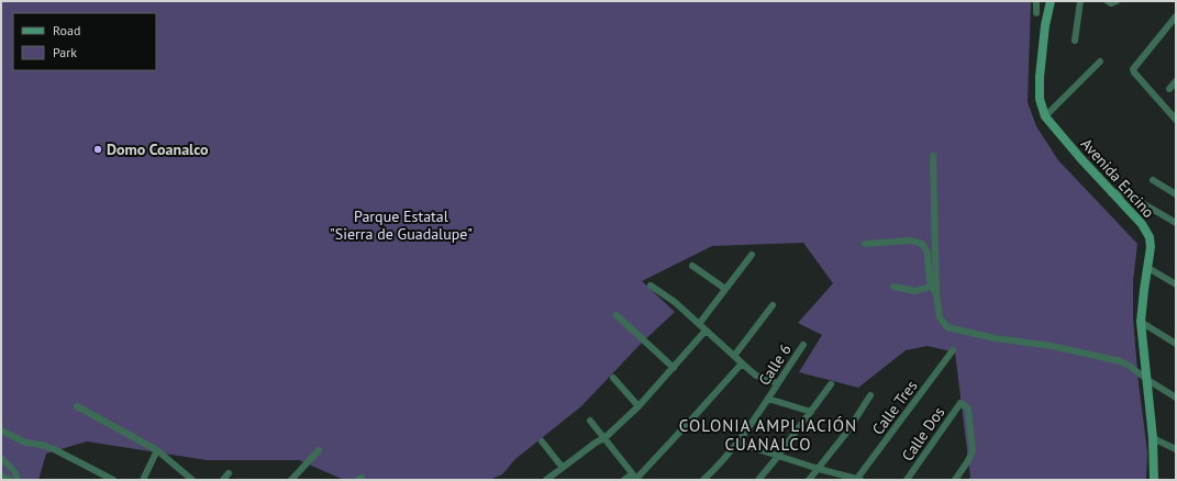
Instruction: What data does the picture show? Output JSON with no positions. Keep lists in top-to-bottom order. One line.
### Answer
{"streets":{"main road":["Avenida Encino"],"street":["Calle 6","Calle Tres","Calle Dos"]},"districts":["COLONIA AMPLIACIÓN CUANALCO"],"parks":["Parque Estatal \"Sierra de Guadalupe\""],"places":["Domo Coanalco"],"legend":["Road","Park"]}
